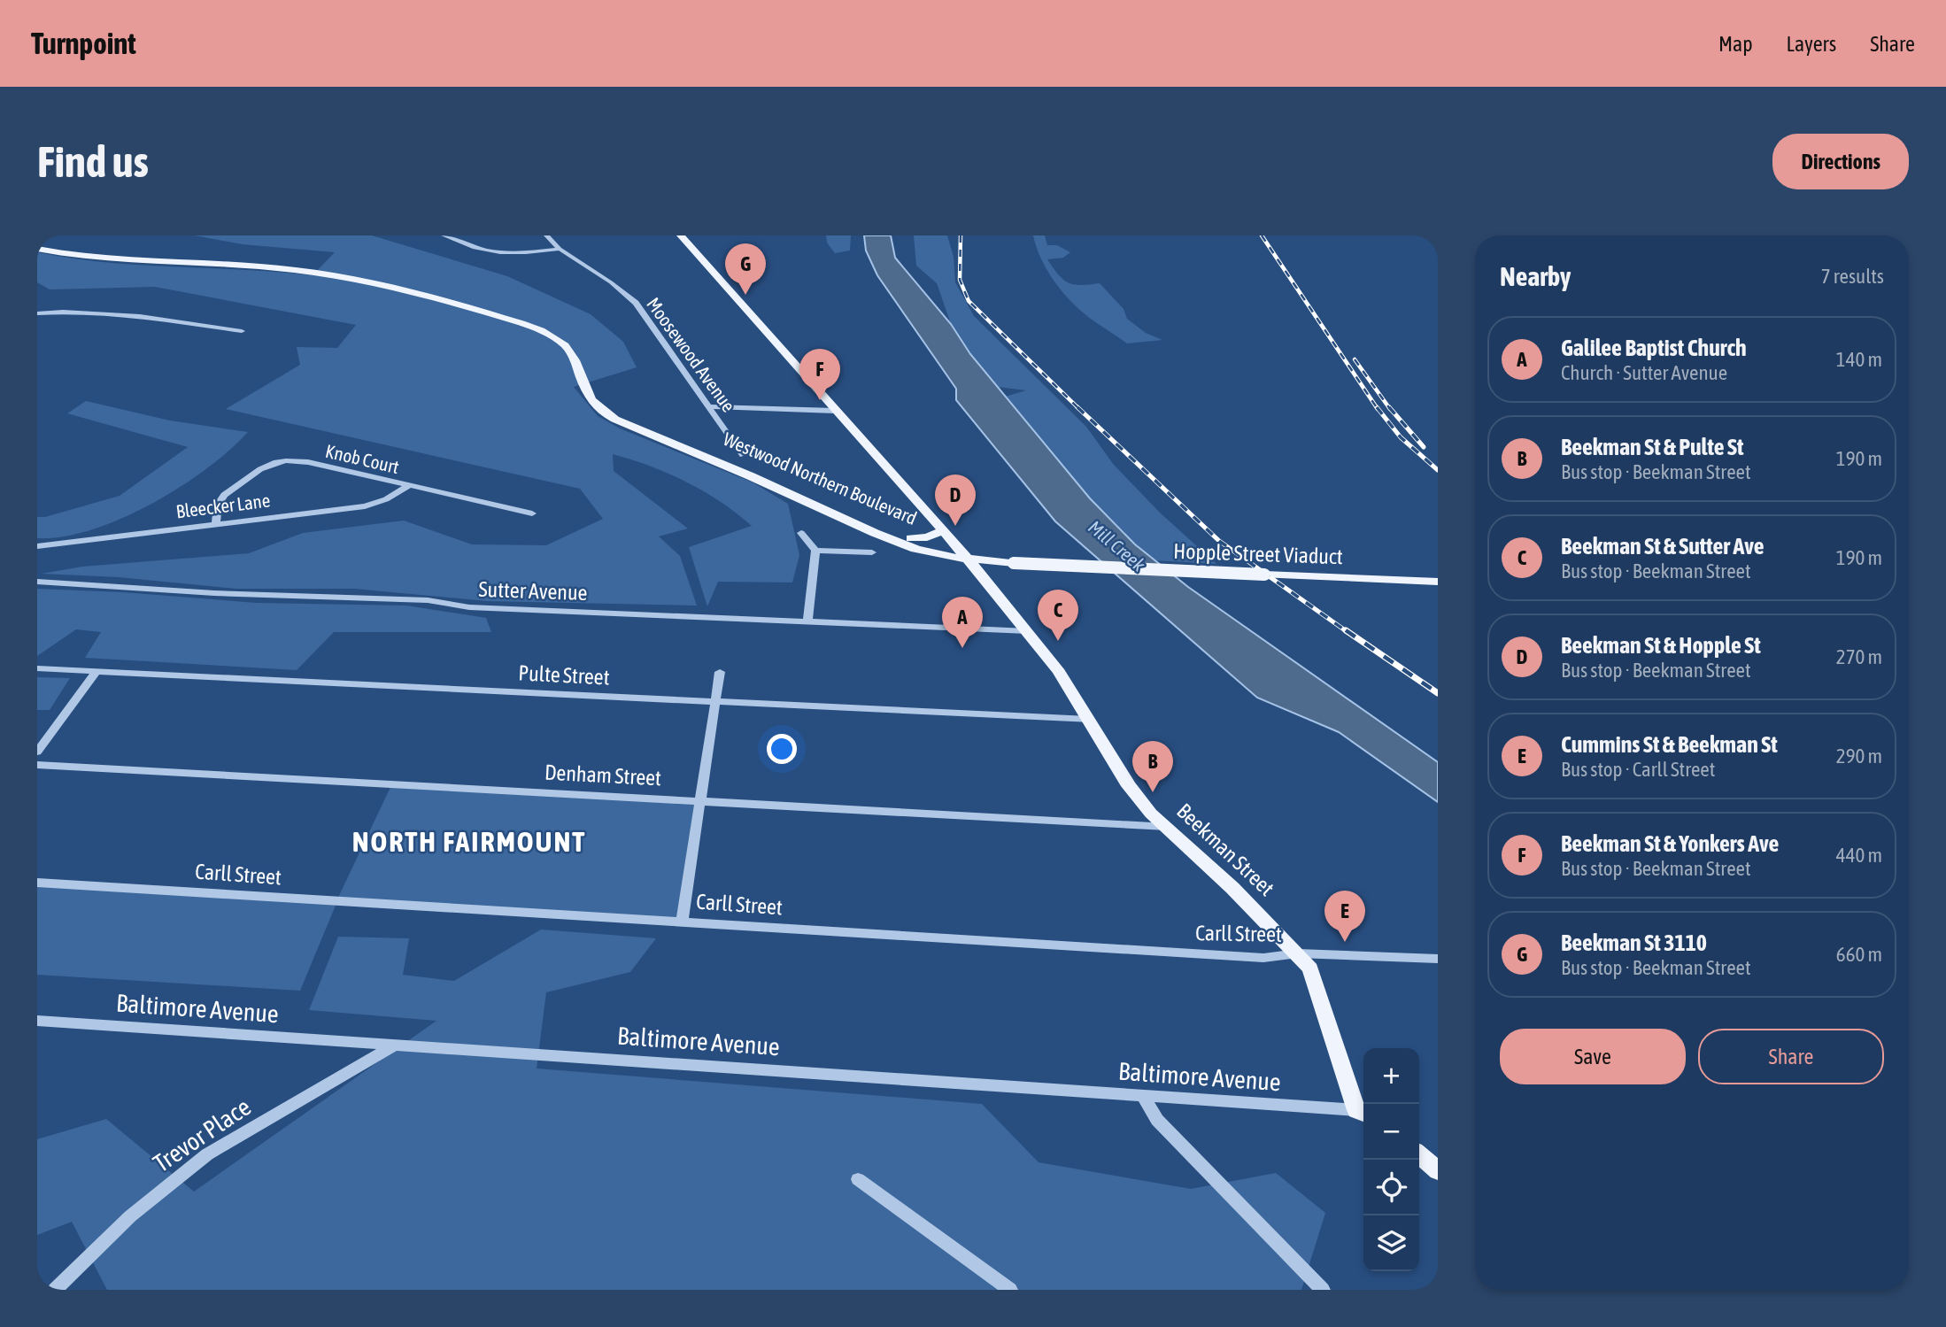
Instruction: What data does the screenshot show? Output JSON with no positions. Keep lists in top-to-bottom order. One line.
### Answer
{"streets":{"main road":["Westwood Northern Boulevard","Hopple Street Viaduct","Beekman Street"],"street":["Moosewood Avenue","Knob Court","Bleecker Lane","Sutter Avenue","Pulte Street","Denham Street","Carll Street","Baltimore Avenue","Trevor Place"]},"crossings":[["Knob Court","Bleecker Lane"],["Westwood Northern Boulevard","Hopple Street Viaduct"],["Westwood Northern Boulevard","Beekman Street"],["Hopple Street Viaduct","Beekman Street"],["Sutter Avenue","Beekman Street"],["Pulte Street","Beekman Street"],["Denham Street","Beekman Street"],["Beekman Street","Carll Street"],["Beekman Street","Baltimore Avenue"],["Baltimore Avenue","Trevor Place"]],"districts":["NORTH FAIRMOUNT"],"water":["Mill Creek"],"page":{"header":"Turnpoint","nav":["Map","Layers","Share"],"buttons":["Directions",["Save","Share"]],"title":"Find us","heading":["Nearby","7 results"],"pins":["G","F","D","C","A","B","E"],"list":[{"mark":"A","name":"Galilee Baptist Church","note":"Church · Sutter Avenue","value":"140 m"},{"mark":"B","name":"Beekman St & Pulte St","note":"Bus stop · Beekman Street","value":"190 m"},{"mark":"C","name":"Beekman St & Sutter Ave","note":"Bus stop · Beekman Street","value":"190 m"},{"mark":"D","name":"Beekman St & Hopple St","note":"Bus stop · Beekman Street","value":"270 m"},{"mark":"E","name":"Cummins St & Beekman St","note":"Bus stop · Carll Street","value":"290 m"},{"mark":"F","name":"Beekman St & Yonkers Ave","note":"Bus stop · Beekman Street","value":"440 m"},{"mark":"G","name":"Beekman St 3110","note":"Bus stop · Beekman Street","value":"660 m"}],"map_buttons":["+","−"]}}
